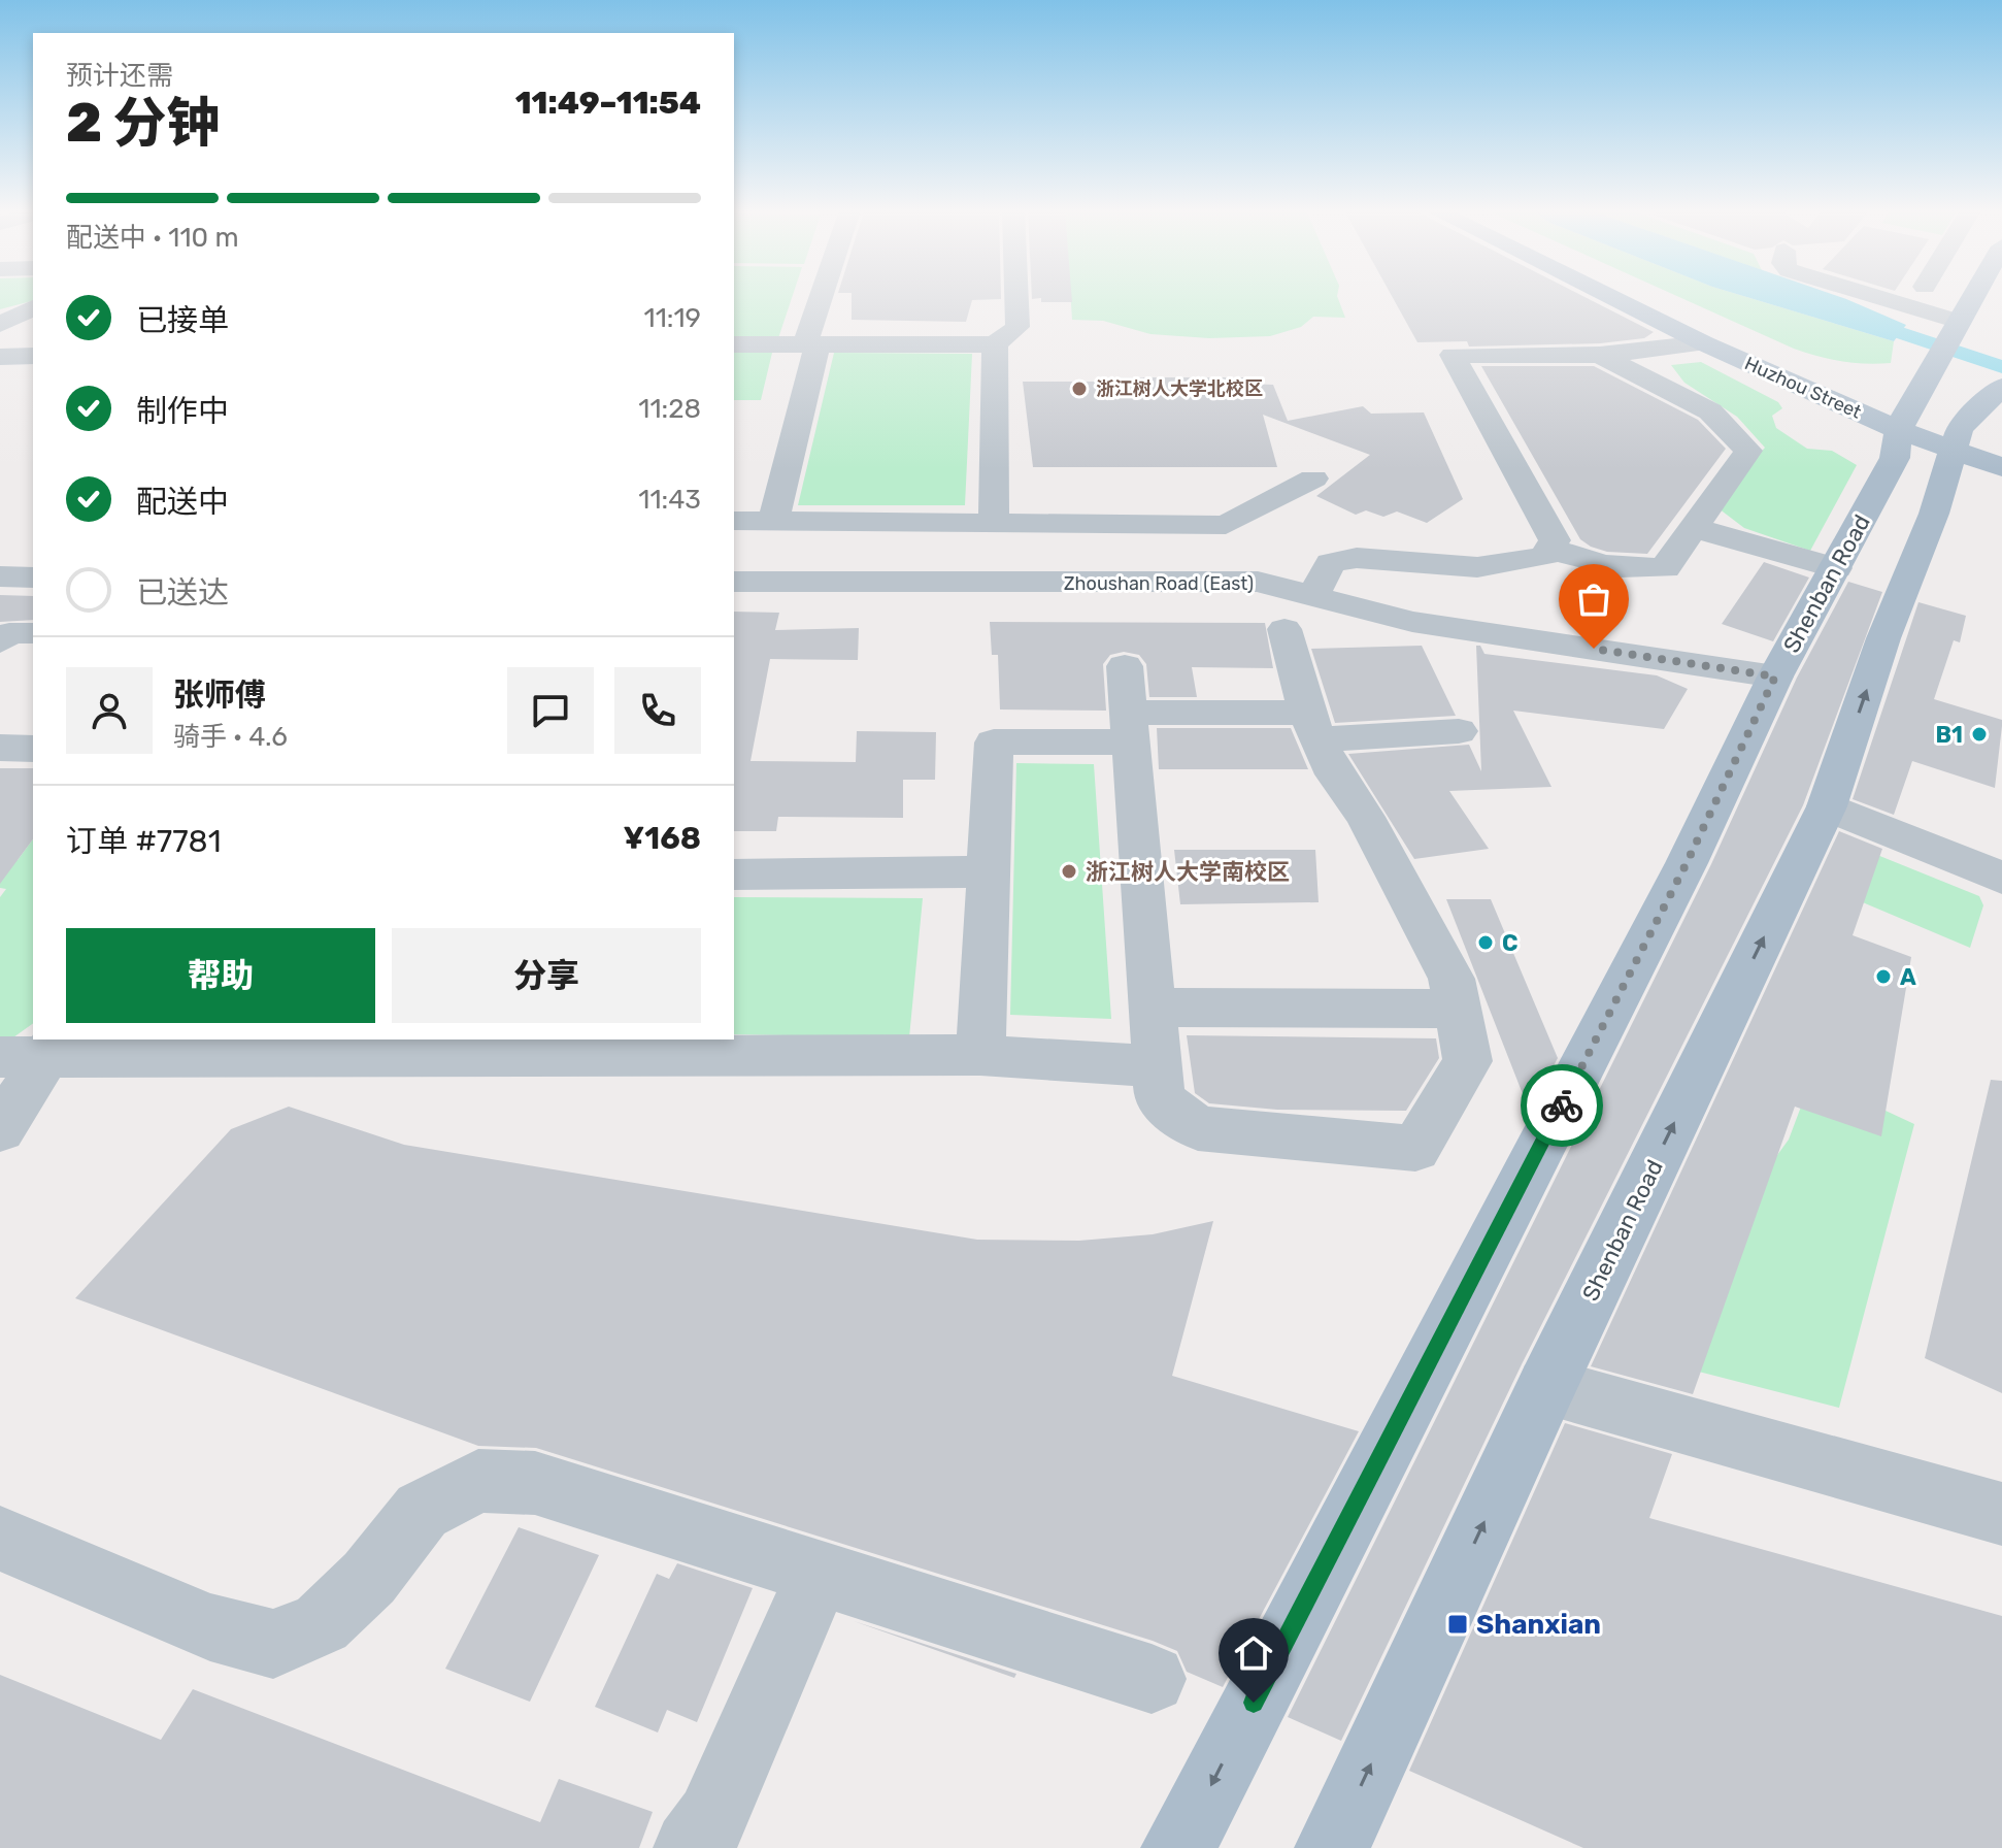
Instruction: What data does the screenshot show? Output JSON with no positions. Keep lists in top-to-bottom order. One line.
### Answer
{"streets":{"main road":["Huzhou Street","Shenban Road"],"street":["Zhoushan Road (East)"]},"crossings":[["Huzhou Street","Shenban Road"],["Zhoushan Road (East)","Shenban Road"]],"places":{"other":["浙江树人大学北校区","B1","浙江树人大学南校区","C","A"],"transit":["Shanxian"]},"page":{"heading":["2 分钟","预计还需","11:49–11:54"],"panel":["张师傅","骑手 · 4.6","订单 #7781","¥168"],"bar":"配送中 · 110 m","list":[["已接单","11:19"],["制作中","11:28"],["配送中","11:43"],"已送达"],"buttons":["帮助","分享"]}}
